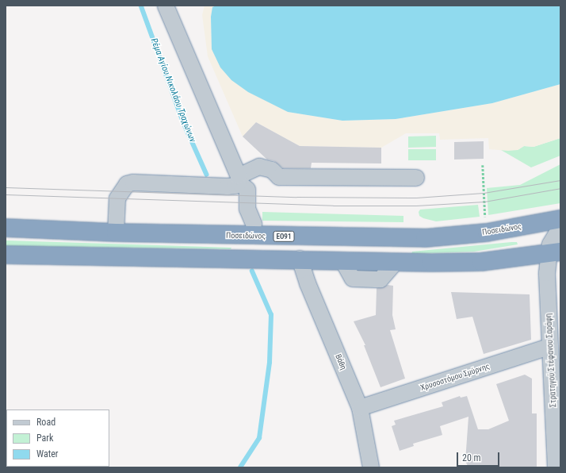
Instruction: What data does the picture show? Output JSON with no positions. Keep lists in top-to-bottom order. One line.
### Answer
{"streets":{"highway":["Ποσειδώνος","ΕΟ91"],"street":["Στρατηγού Στέφανου Σαράφη","Βάθη","Χρυσοστόμου Σμύρνης"]},"crossings":[["Στρατηγού Στέφανου Σαράφη","Χρυσοστόμου Σμύρνης"],["Βάθη","Χρυσοστόμου Σμύρνης"]],"water":["Ρέμα Αγίου Νικολάου Τραχώνων"],"legend":["Road","Park","Water"],"scale_bar":"20 m"}
